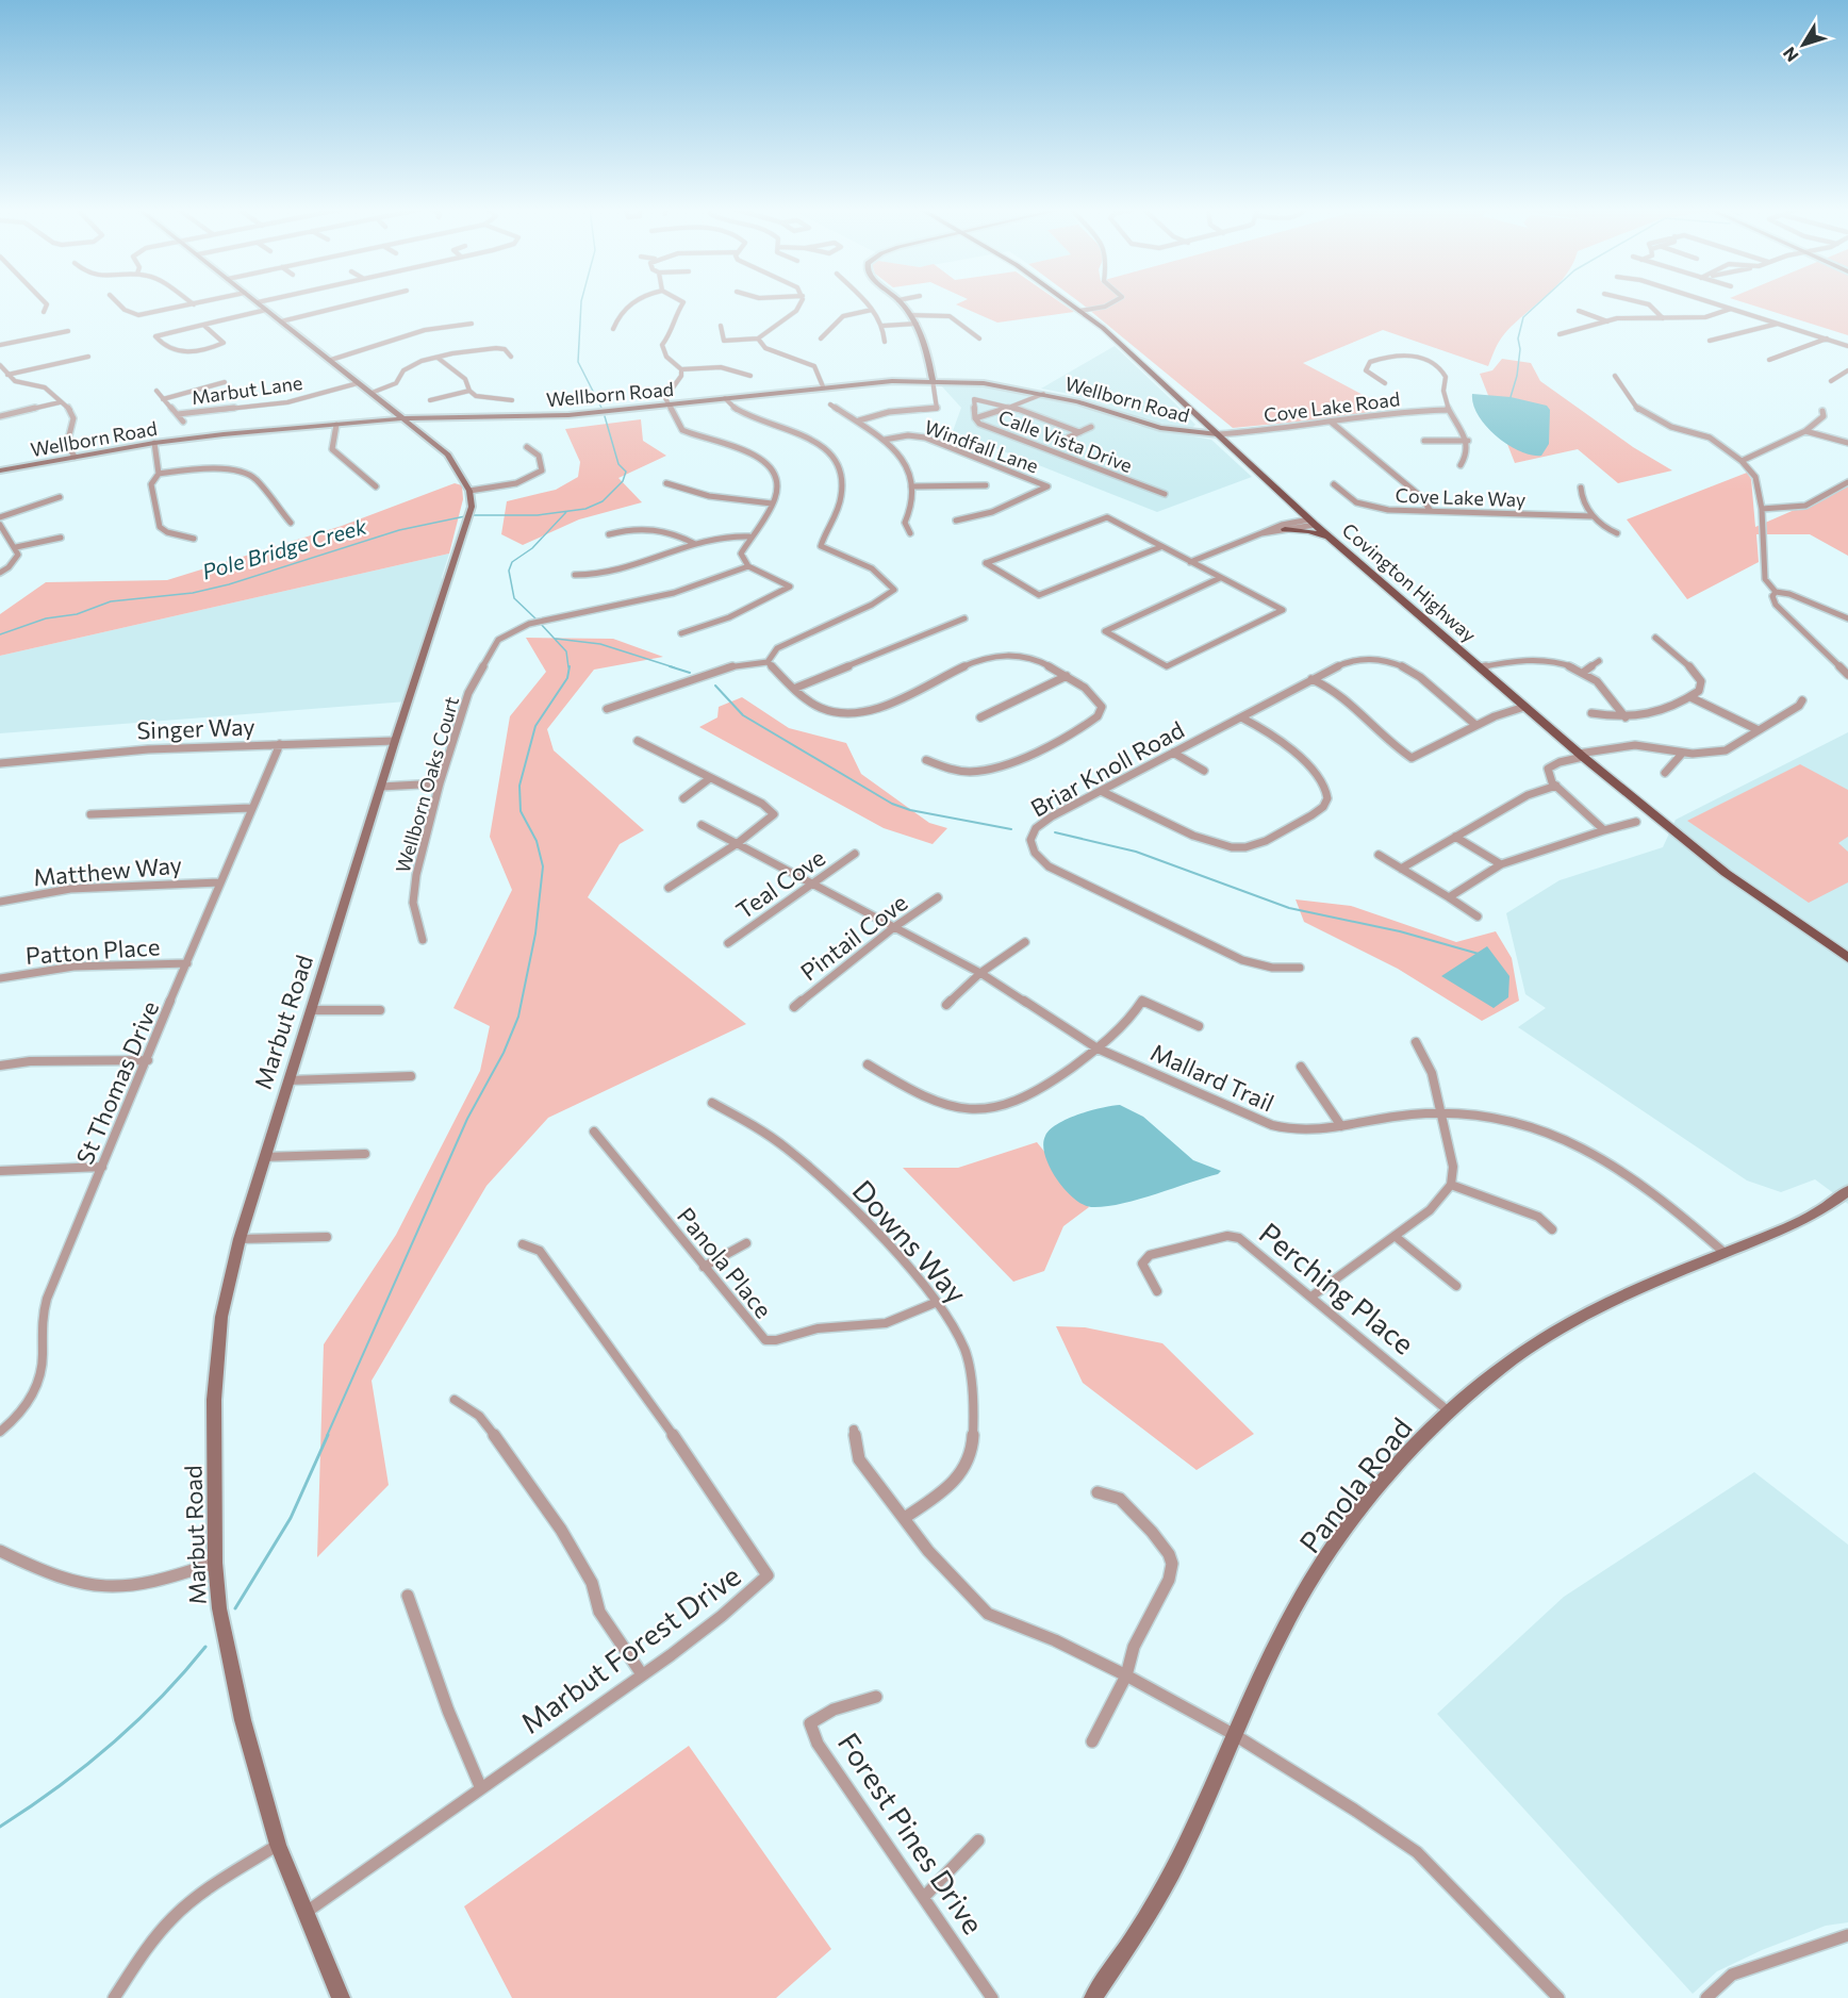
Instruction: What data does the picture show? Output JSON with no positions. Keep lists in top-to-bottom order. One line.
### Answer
{"streets":{"main road":["Covington Highway"],"street":["Marbut Lane","Wellborn Road","Cove Lake Road","Calle Vista Drive","Windfall Lane","Cove Lake Way","Singer Way","Briar Knoll Road","Wellborn Oaks Court","Matthew Way","Teal Cove","Pintail Cove","Patton Place","Marbut Road","Mallard Trail","St Thomas Drive","Downs Way","Panola Place","Perching Place","Panola Road","Marbut Forest Drive","Forest Pines Drive"]},"crossings":[["Wellborn Road","Cove Lake Road"],["Wellborn Road","Covington Highway"],["Cove Lake Road","Covington Highway"],["Singer Way","Marbut Road"],["Singer Way","St Thomas Drive"],["Matthew Way","St Thomas Drive"],["Teal Cove","Mallard Trail"],["Pintail Cove","Mallard Trail"],["Patton Place","St Thomas Drive"],["Marbut Road","Marbut Forest Drive"],["Mallard Trail","Panola Road"],["Downs Way","Panola Place"],["Perching Place","Panola Road"]],"water":["Pole Bridge Creek"],"north":"bottom left"}
